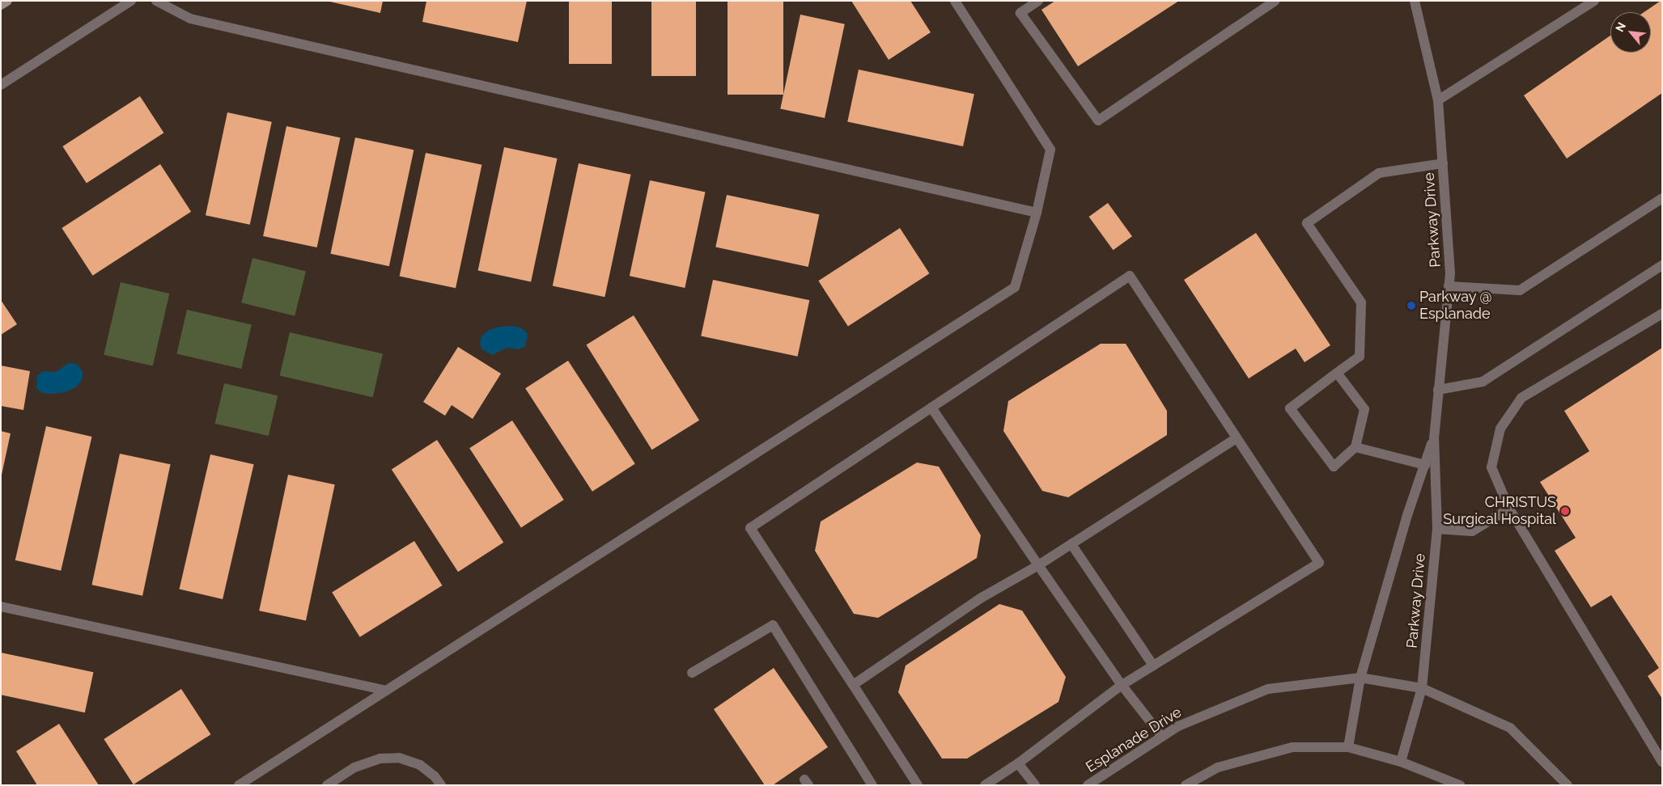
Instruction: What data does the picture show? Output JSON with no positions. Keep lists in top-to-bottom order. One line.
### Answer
{"streets":{"street":["Parkway Drive","Esplanade Drive"]},"crossings":[["Parkway Drive","Esplanade Drive"]],"places":["Parkway @ Esplanade","CHRISTUS Surgical Hospital"],"north":"top left"}
